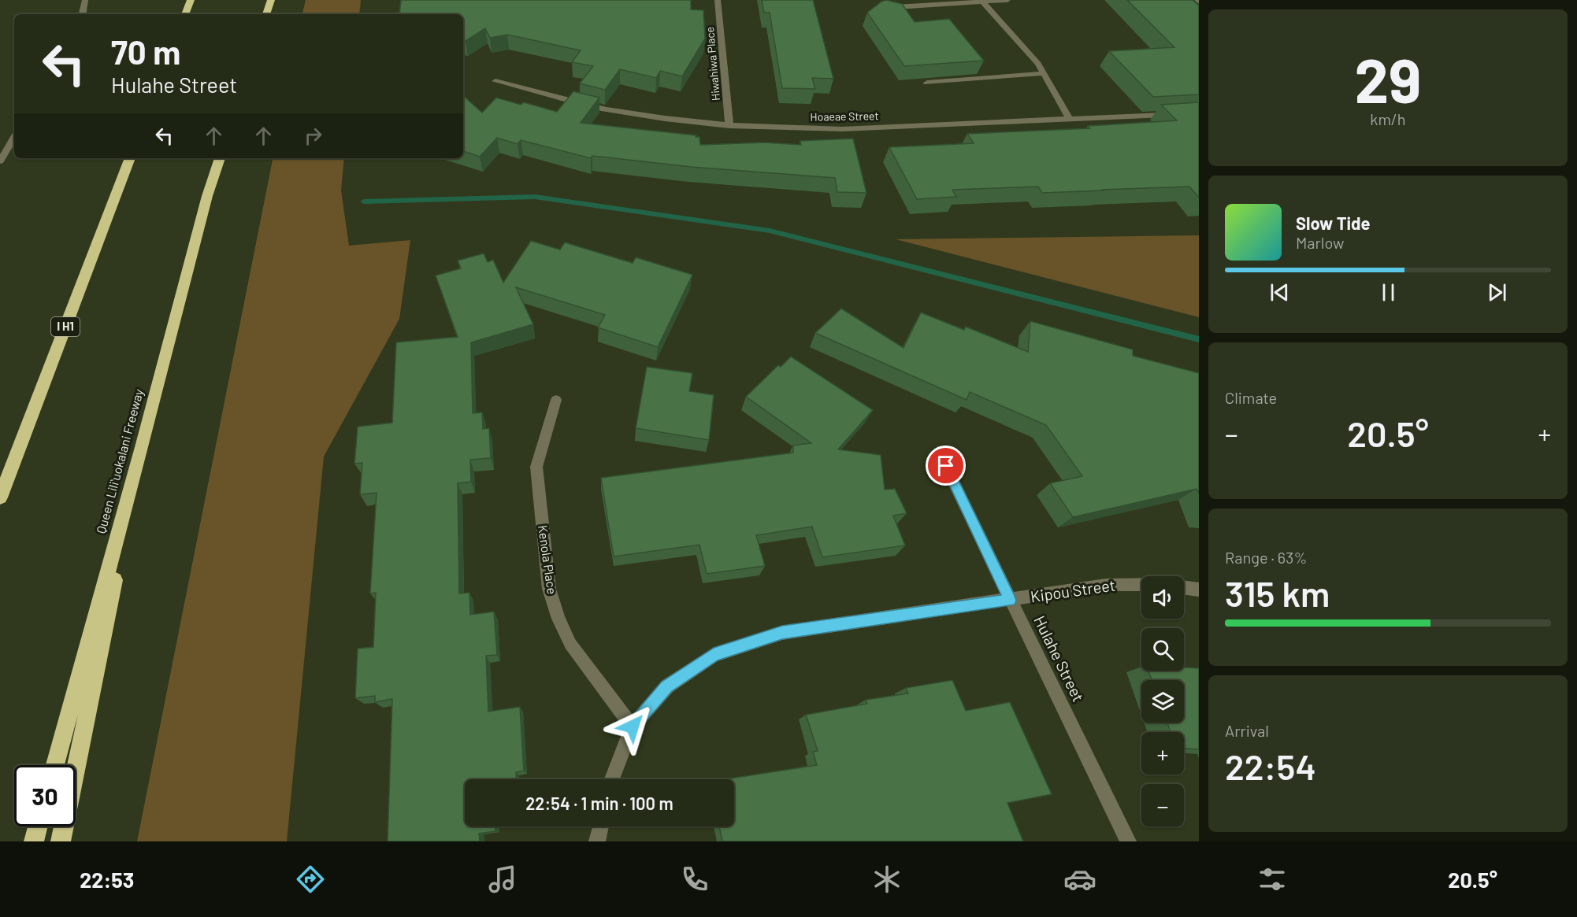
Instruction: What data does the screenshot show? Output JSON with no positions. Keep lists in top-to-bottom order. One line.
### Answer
{"streets":{"highway":["I H1","Queen Liliʻuokalani Freeway"],"street":["Hiwahiwa Place","Hoaeae Street","Kenola Place","Kipou Street","Hulahe Street"]},"crossings":[["Hiwahiwa Place","Hoaeae Street"],["Kenola Place","Kipou Street"],["Kipou Street","Hulahe Street"]],"page":{"tile":[["29","km/h"],"Climate",["Range · 63%","315 km"],["Arrival","22:54"]],"turn":["70 m","Hulahe Street"],"song":["Slow Tide","Marlow"],"heat":["−","20.5°","+"],"map_buttons":["+","−"],"limit":"30","trip":"22:54 · 1 min · 100 m","tabs":["22:53","20.5°"]}}
